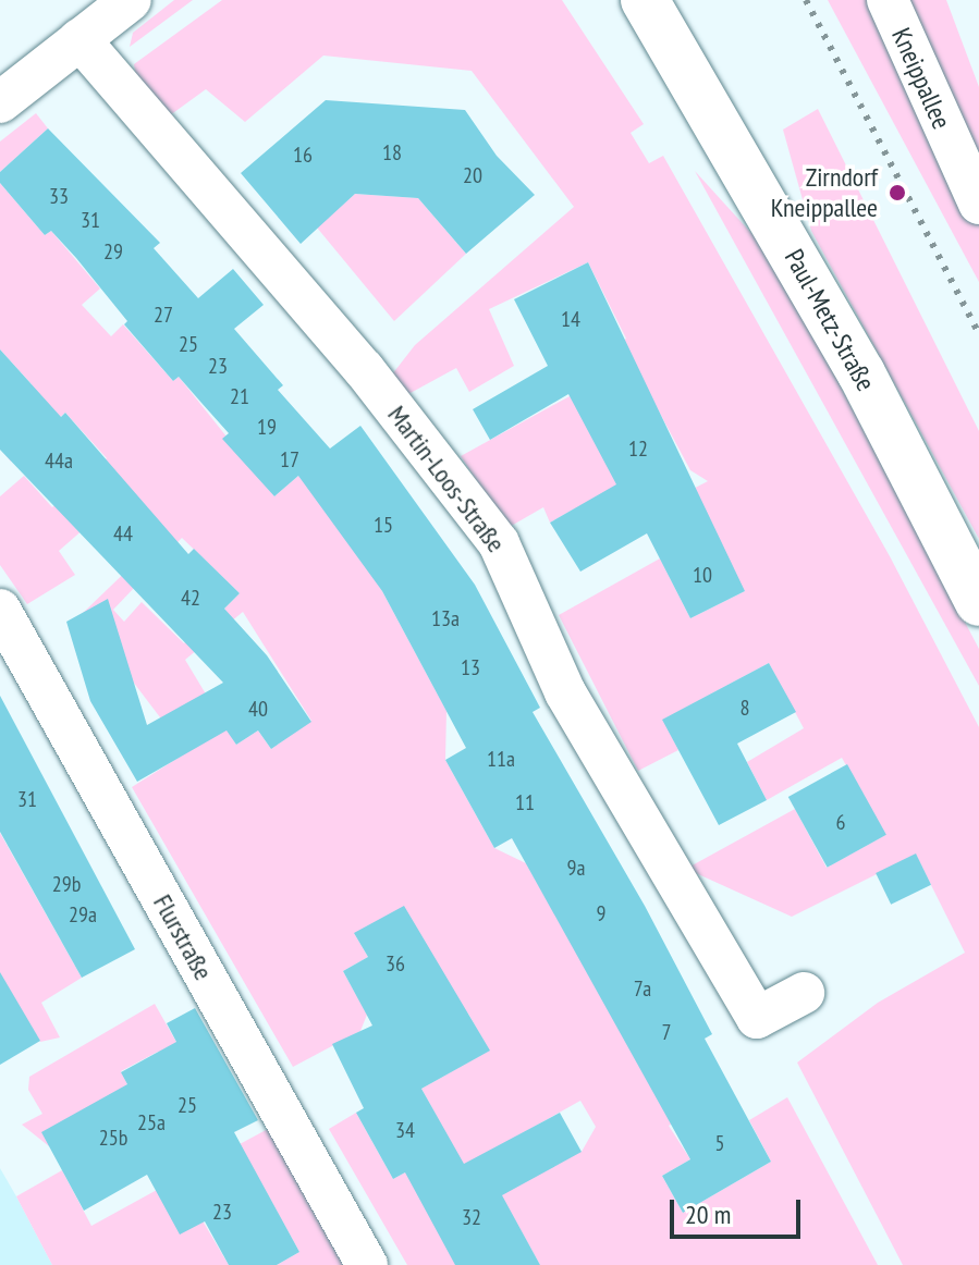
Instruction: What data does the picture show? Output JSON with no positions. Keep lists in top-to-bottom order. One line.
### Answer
{"streets":{"street":["Kneippallee","Paul-Metz-Straße","Martin-Loos-Straße","Flurstraße"]},"places":["Zirndorf Kneippallee"],"house_numbers":["18","16","20","33","31","29","27","14","25","23","21","19","12","17","44a","15","44","10","42","13a","13","8","40","11a","31","11","6","9a","29b","9","29a","36","7a","7","25","25a","34","25b","5","23","32"],"scale_bar":"20 m"}
